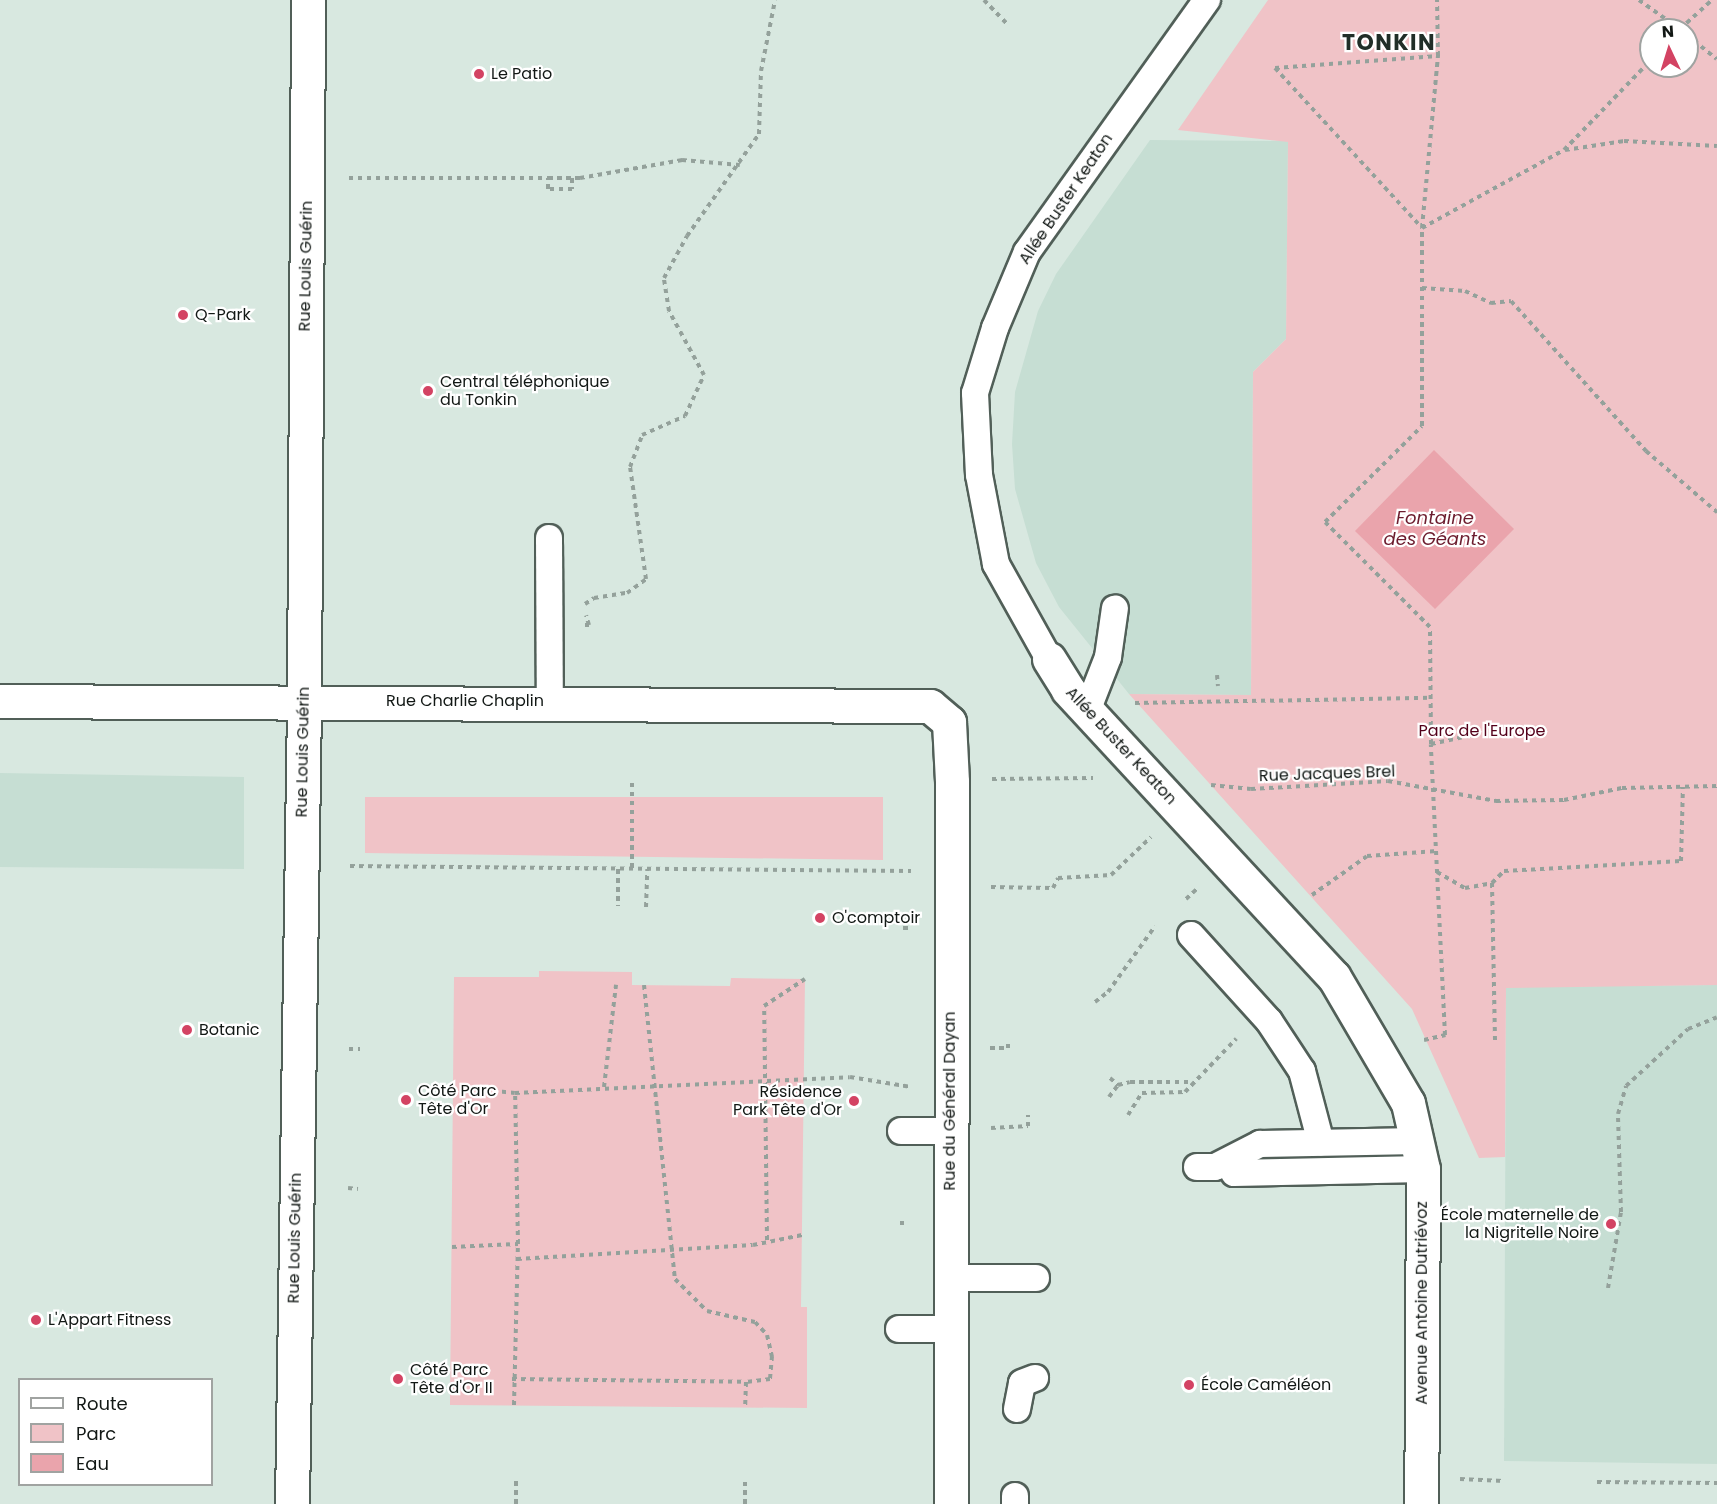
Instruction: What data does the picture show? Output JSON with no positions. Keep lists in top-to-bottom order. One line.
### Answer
{"streets":{"street":["Allée Buster Keaton","Rue Louis Guérin","Rue Charlie Chaplin","Rue du Général Dayan","Avenue Antoine Dutriévoz"],"path":["Rue Jacques Brel"]},"crossings":[["Allée Buster Keaton","Rue Jacques Brel"],["Allée Buster Keaton","Avenue Antoine Dutriévoz"],["Rue Louis Guérin","Rue Charlie Chaplin"],["Rue Charlie Chaplin","Rue du Général Dayan"]],"districts":["TONKIN"],"water":["Fontaine des Géants"],"parks":["Parc de l'Europe"],"places":["Le Patio","Q-Park","Central téléphonique du Tonkin","O'comptoir","Botanic","Côté Parc Tête d'Or","Résidence Park Tête d'Or","École maternelle de la Nigritelle Noire","L'Appart Fitness","Côté Parc Tête d'Or II","École Caméléon"],"legend":["Route","Parc","Eau"],"north":"top"}
